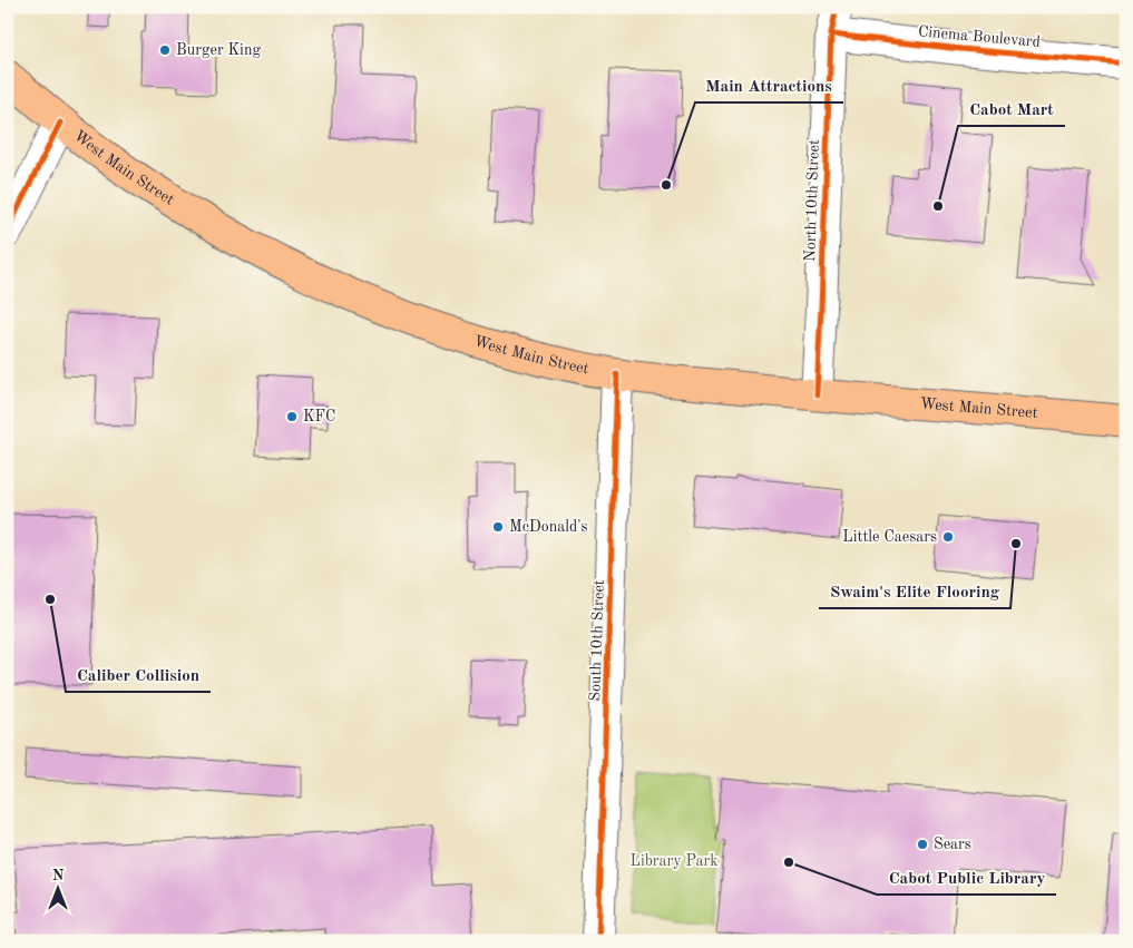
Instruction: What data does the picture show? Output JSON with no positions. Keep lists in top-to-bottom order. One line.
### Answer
{"streets":{"main road":["West Main Street"],"street":["Cinema Boulevard","North 10th Street","South 10th Street"]},"crossings":[["Cinema Boulevard","North 10th Street"],["West Main Street","North 10th Street"],["West Main Street","South 10th Street"]],"parks":["Library Park"],"places":["Burger King","Main Attractions","Cabot Mart","KFC","McDonald's","Little Caesars","Swaim's Elite Flooring","Caliber Collision","Sears","Cabot Public Library"],"north":"top"}
